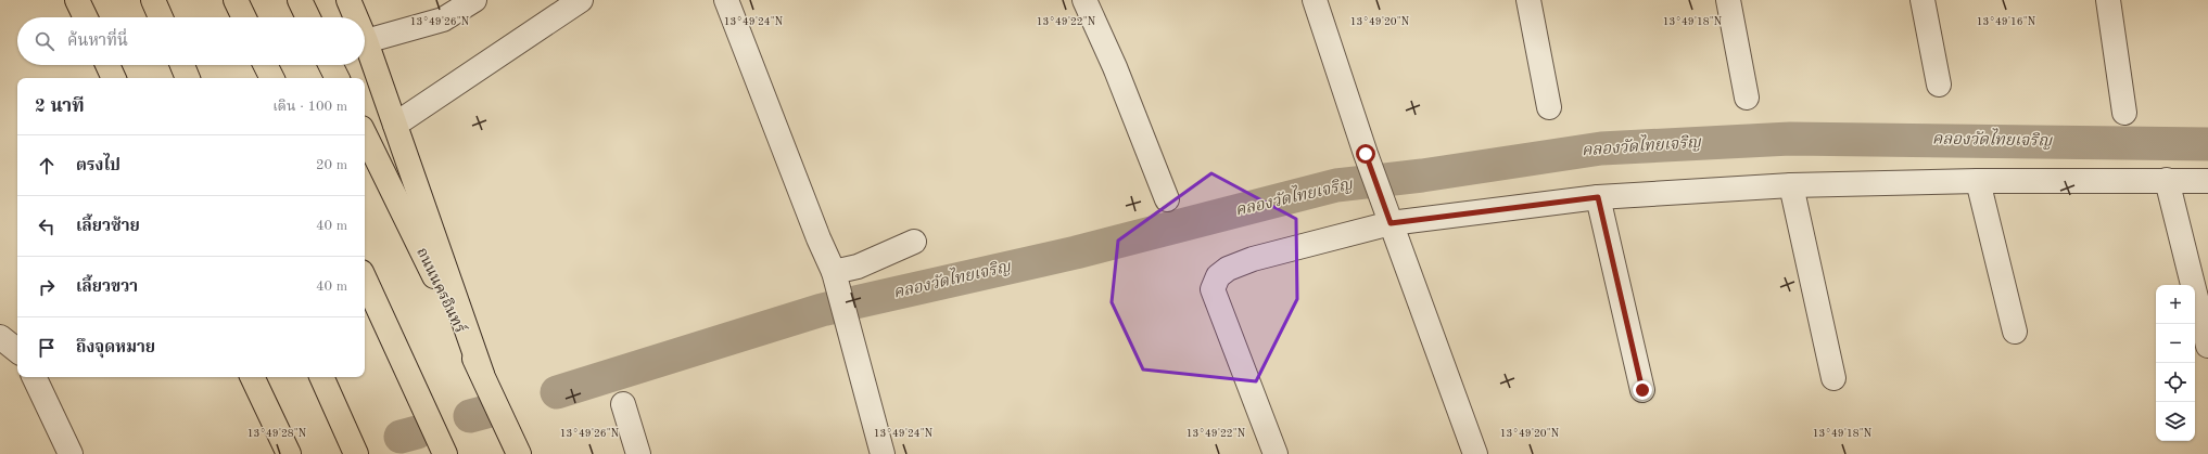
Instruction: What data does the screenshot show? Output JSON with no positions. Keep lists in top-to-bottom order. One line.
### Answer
{"streets":{"main road":["ถนนนครอินทร์"]},"water":["คลองวัดไทยเจริญ"],"page":{"search":"ค้นหาที่นี่","heading":["2 นาที","เดิน · 100 m"],"list":[["ตรงไป","20 m"],["เลี้ยวซ้าย","40 m"],["เลี้ยวขวา","40 m"],"ถึงจุดหมาย"],"map_buttons":["+","−"]},"coordinates":["13°49'22\"N","13°49'26\"N","13°49'24\"N","13°49'20\"N","13°49'18\"N","13°49'16\"N","13°49'28\"N"]}
